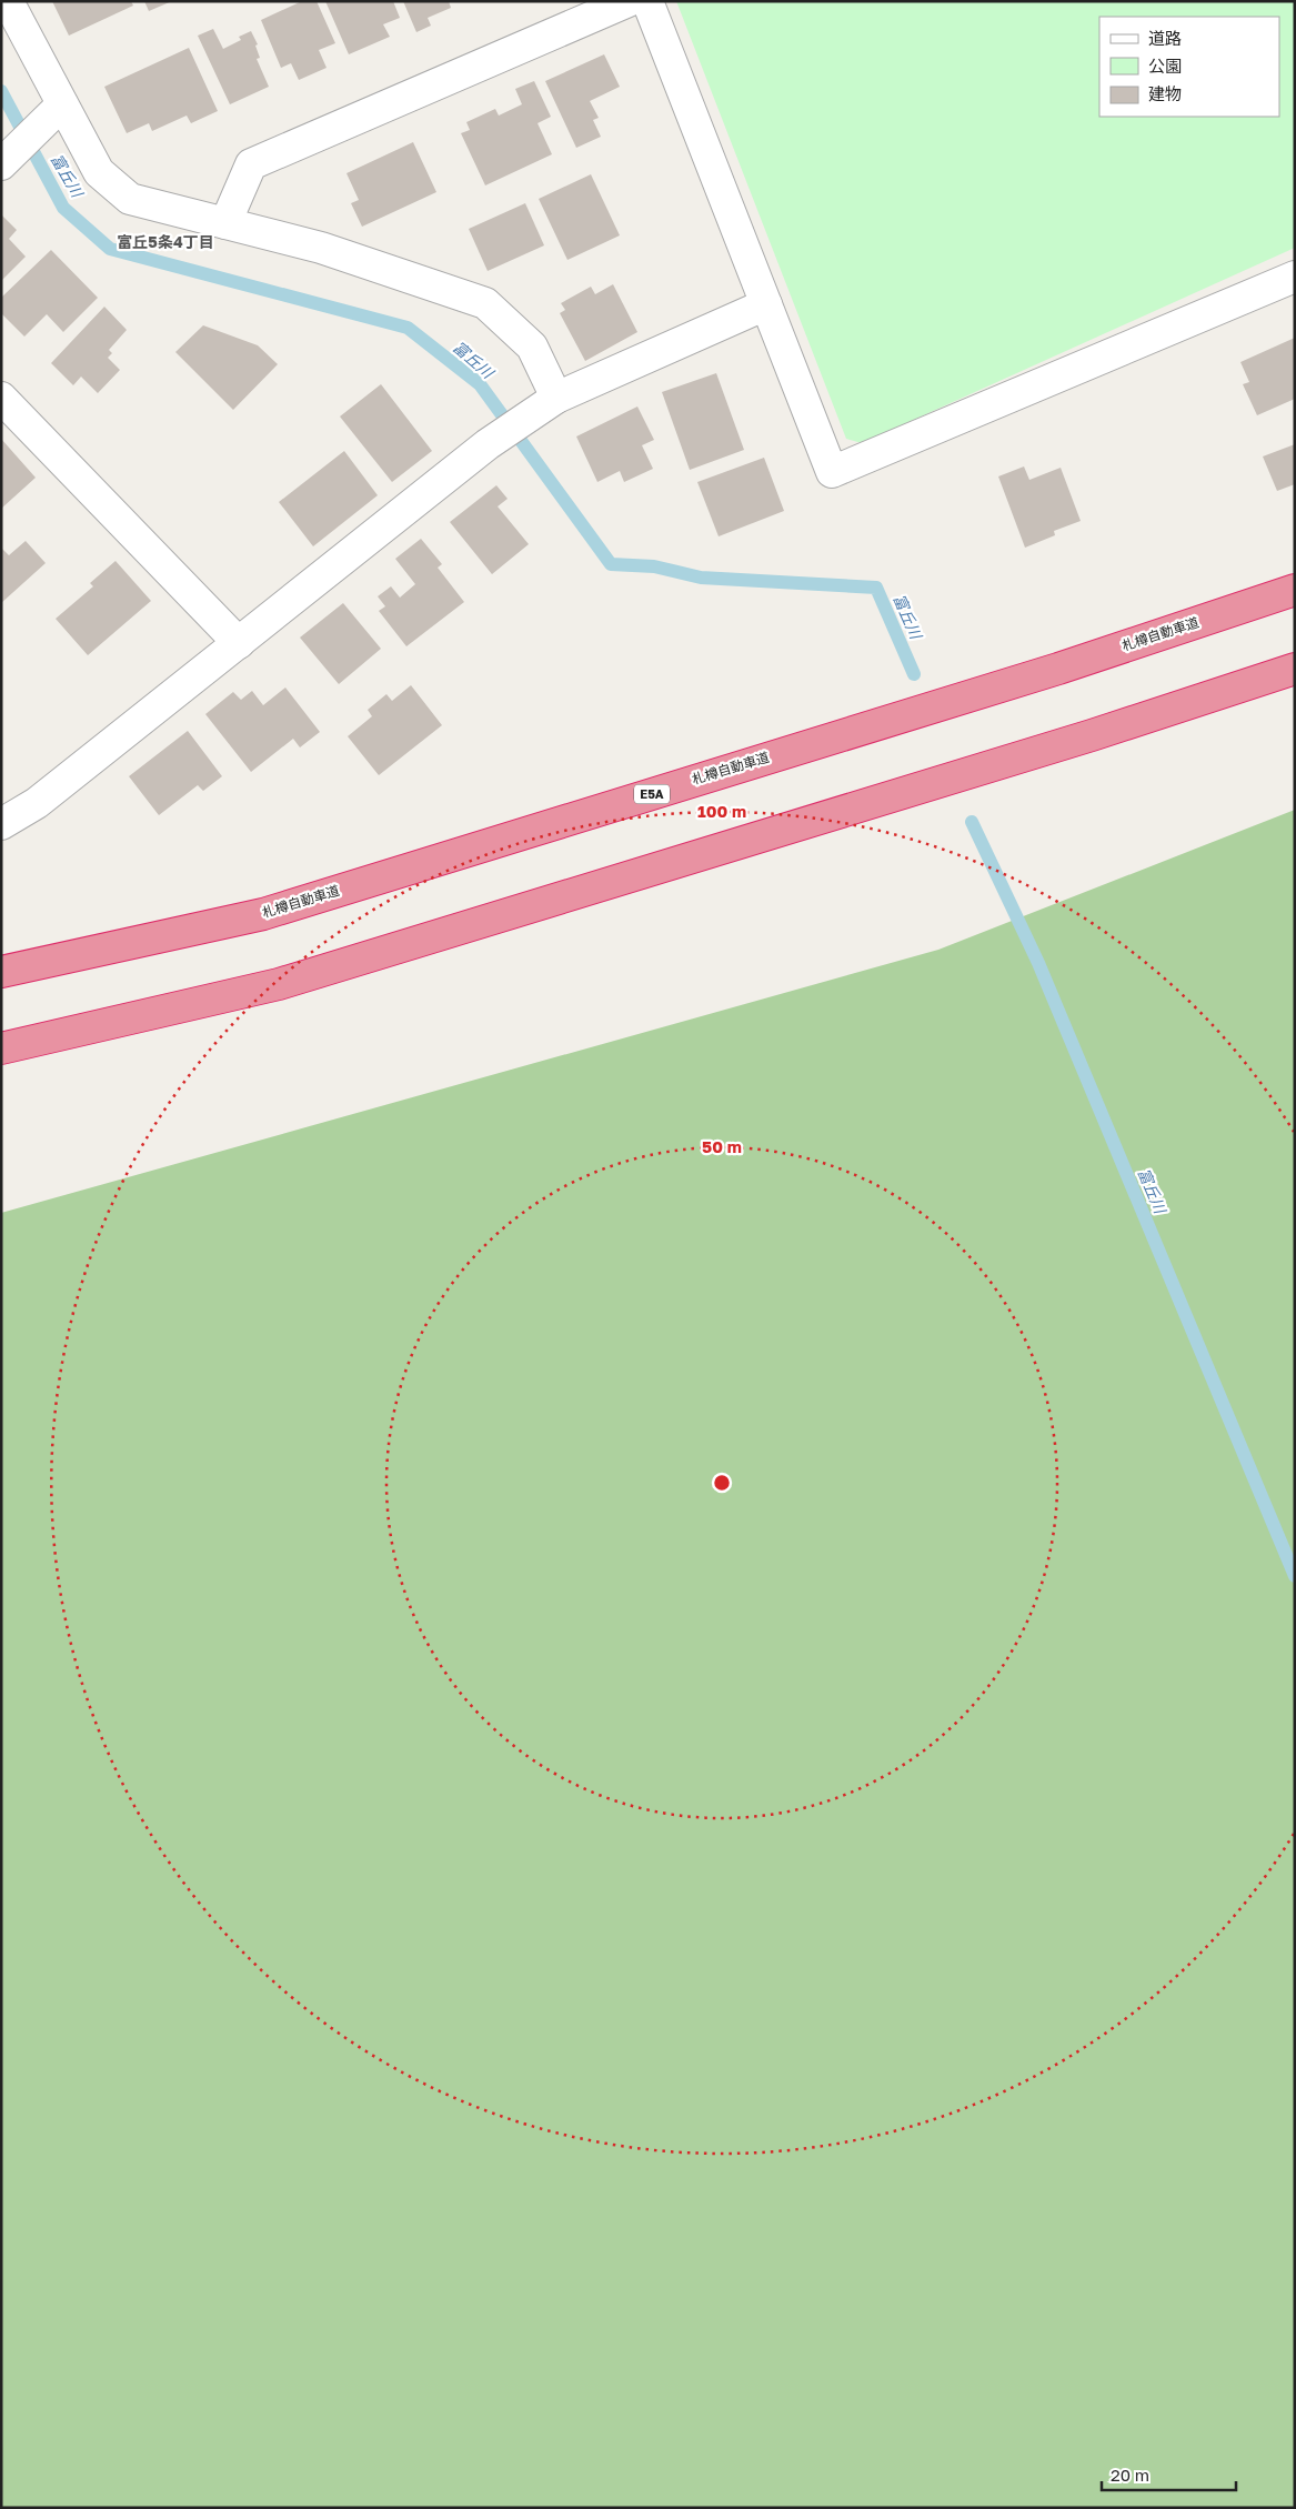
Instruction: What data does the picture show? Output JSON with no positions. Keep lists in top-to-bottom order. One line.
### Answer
{"streets":{"highway":["札樽自動車道","E5A"]},"districts":["富丘5条4丁目"],"water":["富丘川"],"legend":["道路","公園","建物"],"scale_bar":"20 m","rings":["100 m","50 m"]}
